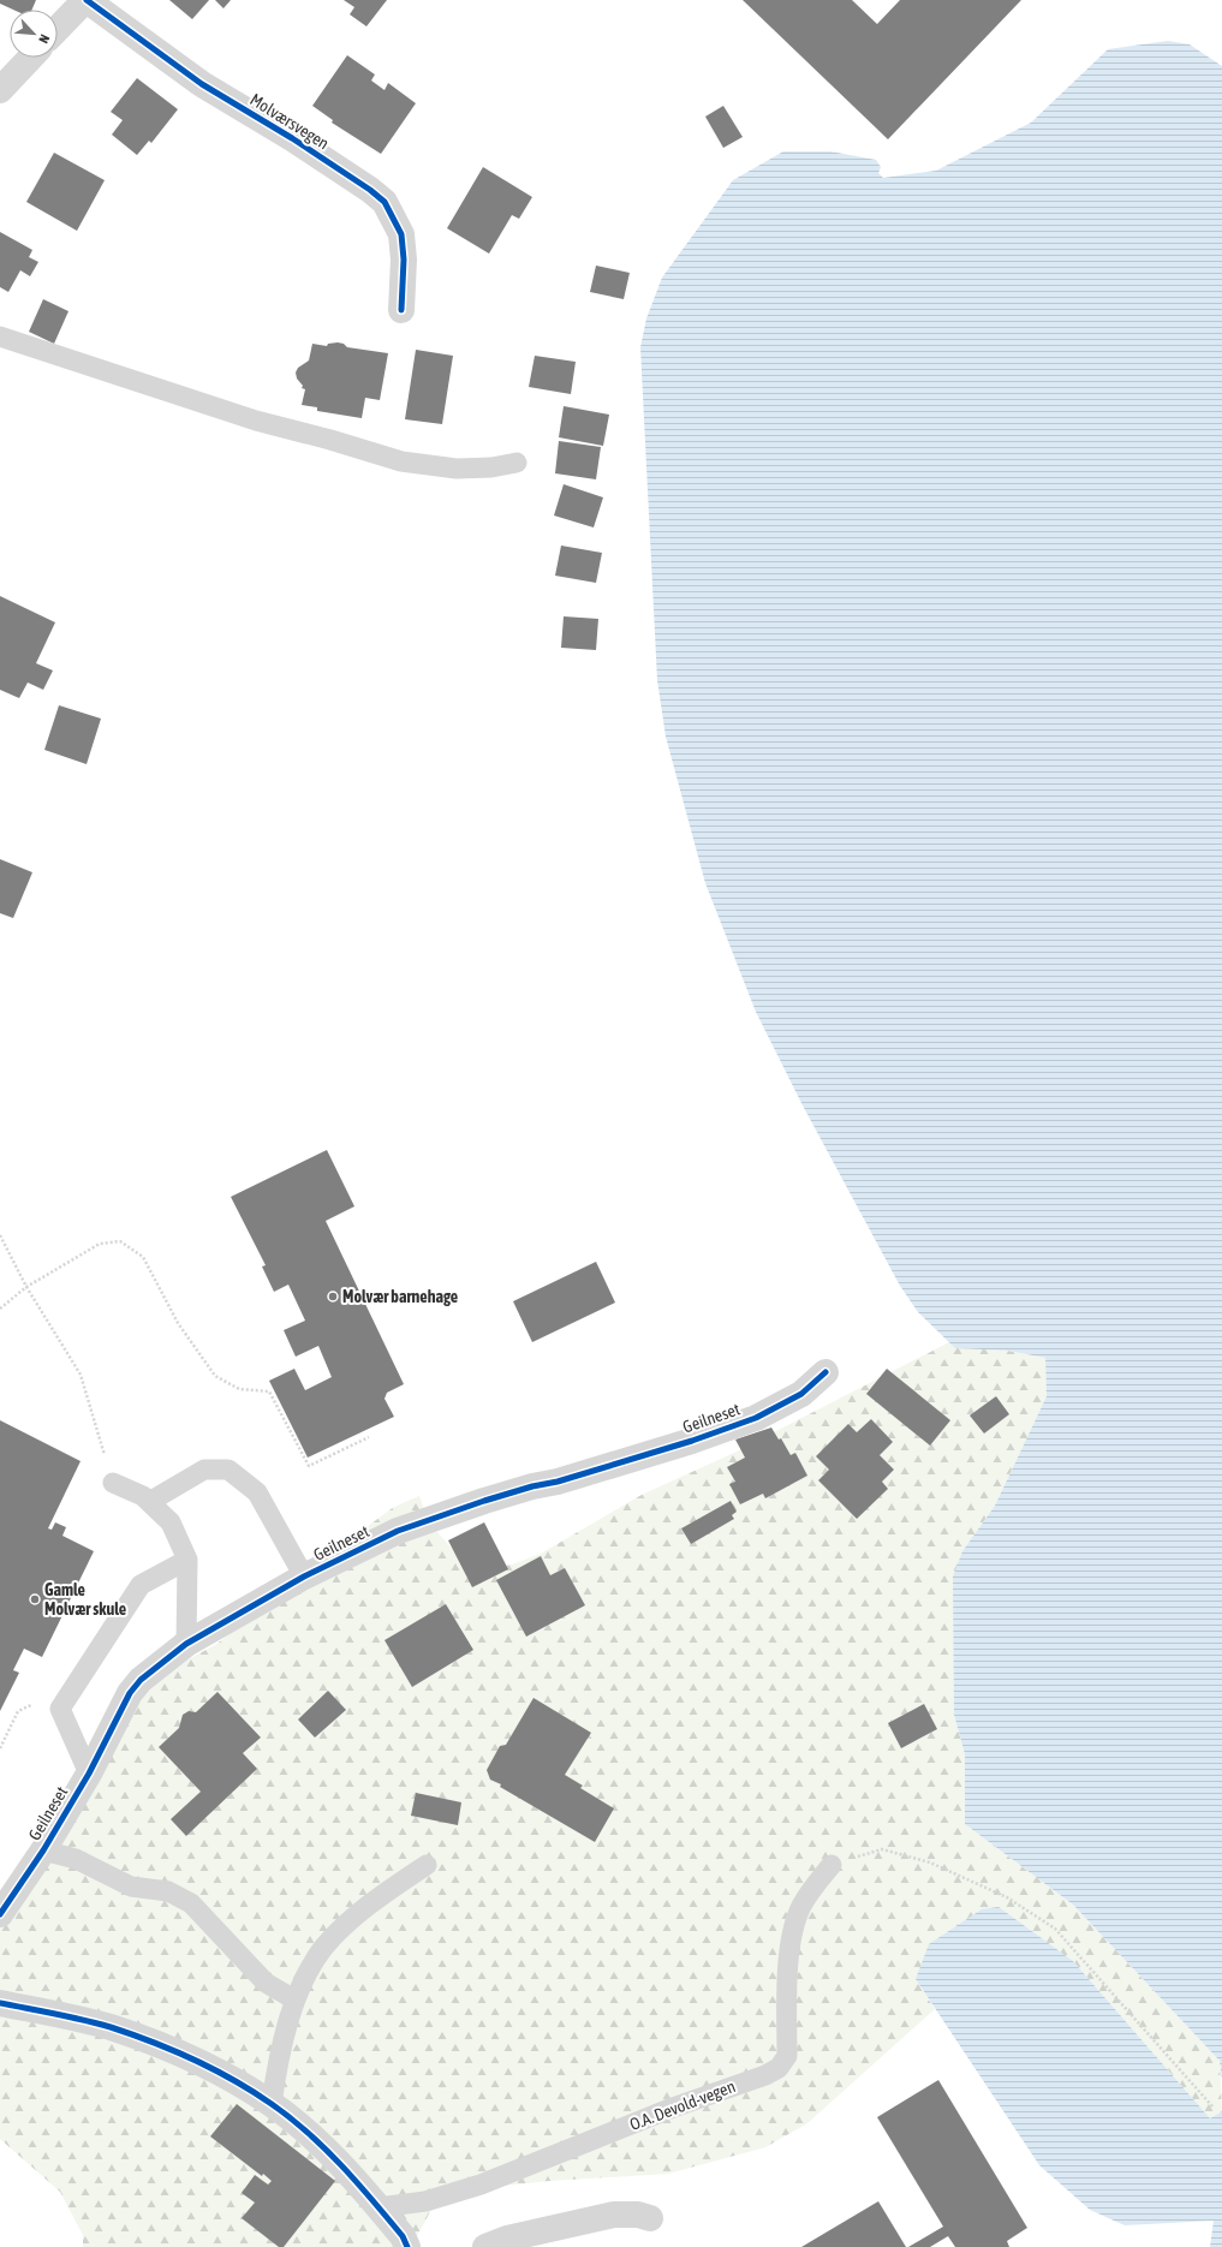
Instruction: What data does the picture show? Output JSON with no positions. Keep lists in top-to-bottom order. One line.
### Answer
{"streets":{"street":["Molværsvegen","Geilneset"],"lane":["O.A. Devold-vegen"]},"places":["Molvær barnehage","Gamle Molvær skule"],"north":"bottom right"}
